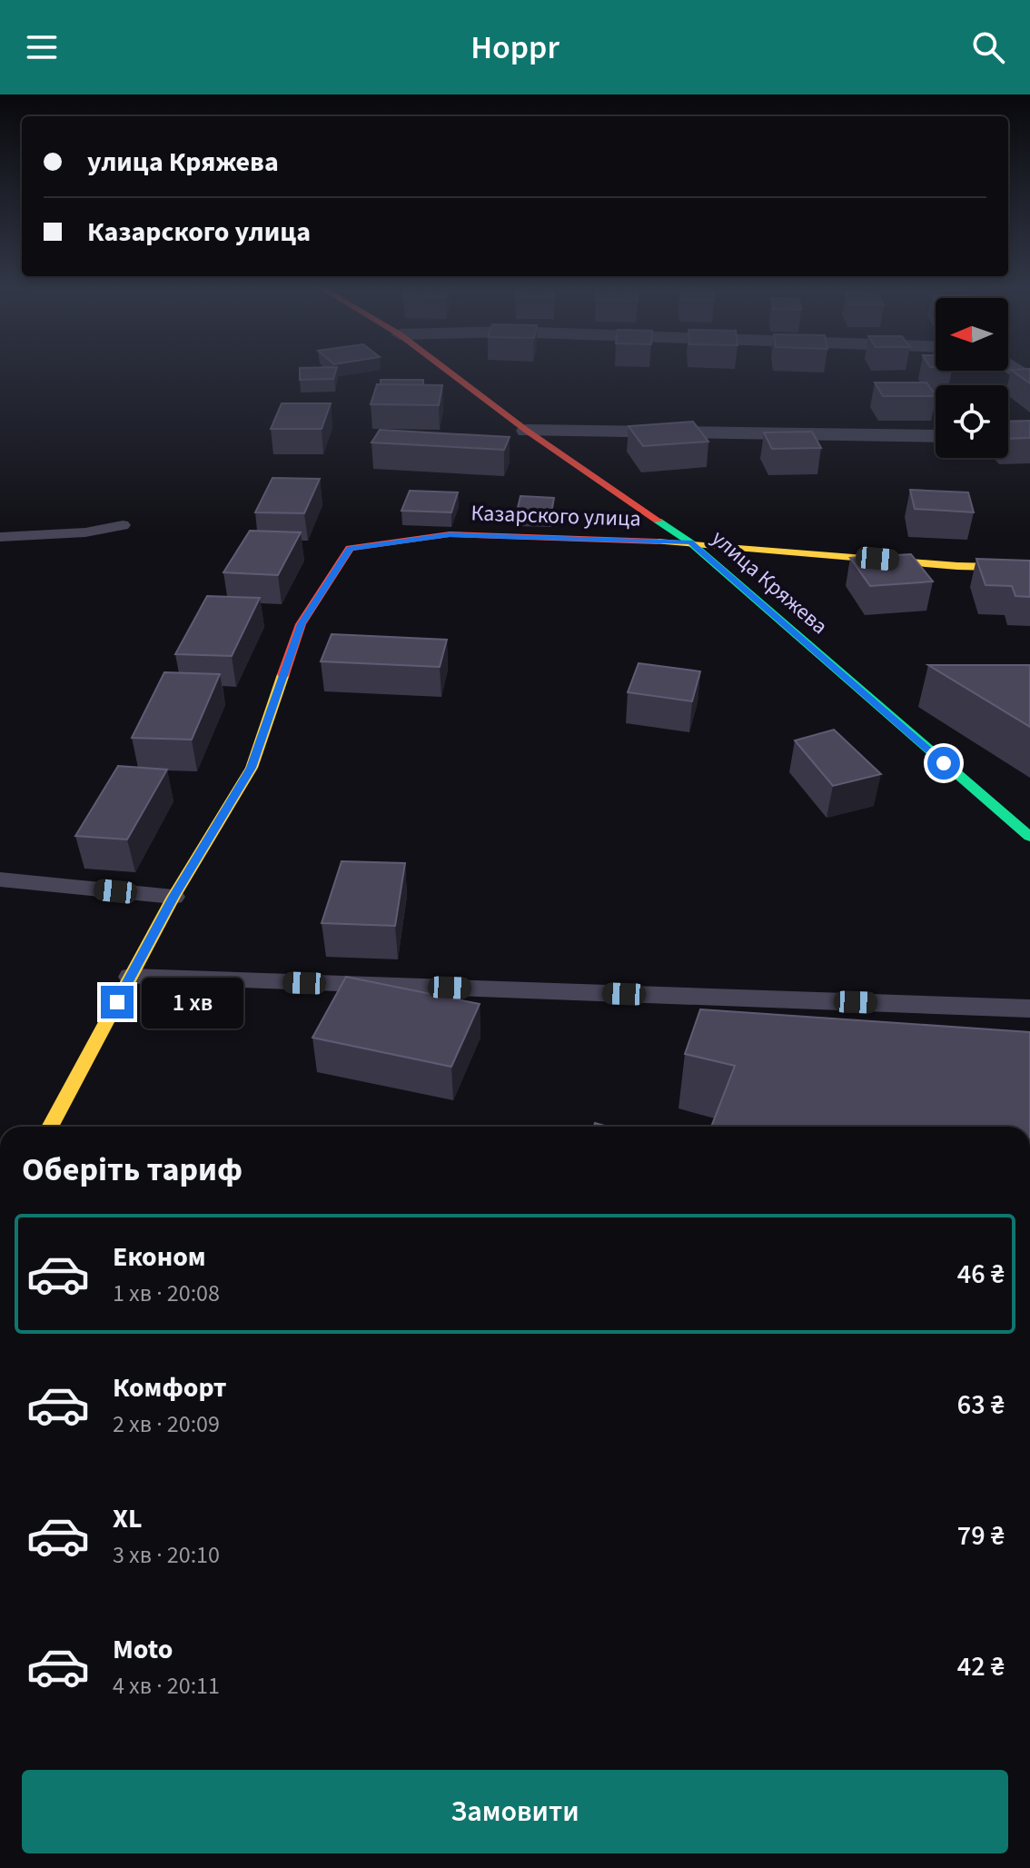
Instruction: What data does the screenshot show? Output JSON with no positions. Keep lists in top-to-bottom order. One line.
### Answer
{"streets":{"street":["Казарского улица","улица Кряжева"]},"crossings":[["Казарского улица","улица Кряжева"]],"north":"left","page":{"header":"Hoppr","banner":["улица Кряжева","Казарского улица"],"bubble":"1 хв","heading":"Оберіть тариф","list":[{"name":"Економ","note":"1 хв · 20:08","value":"46 ₴"},{"name":"Комфорт","note":"2 хв · 20:09","value":"63 ₴"},{"name":"XL","note":"3 хв · 20:10","value":"79 ₴"},{"name":"Moto","note":"4 хв · 20:11","value":"42 ₴"}],"buttons":"Замовити"}}
